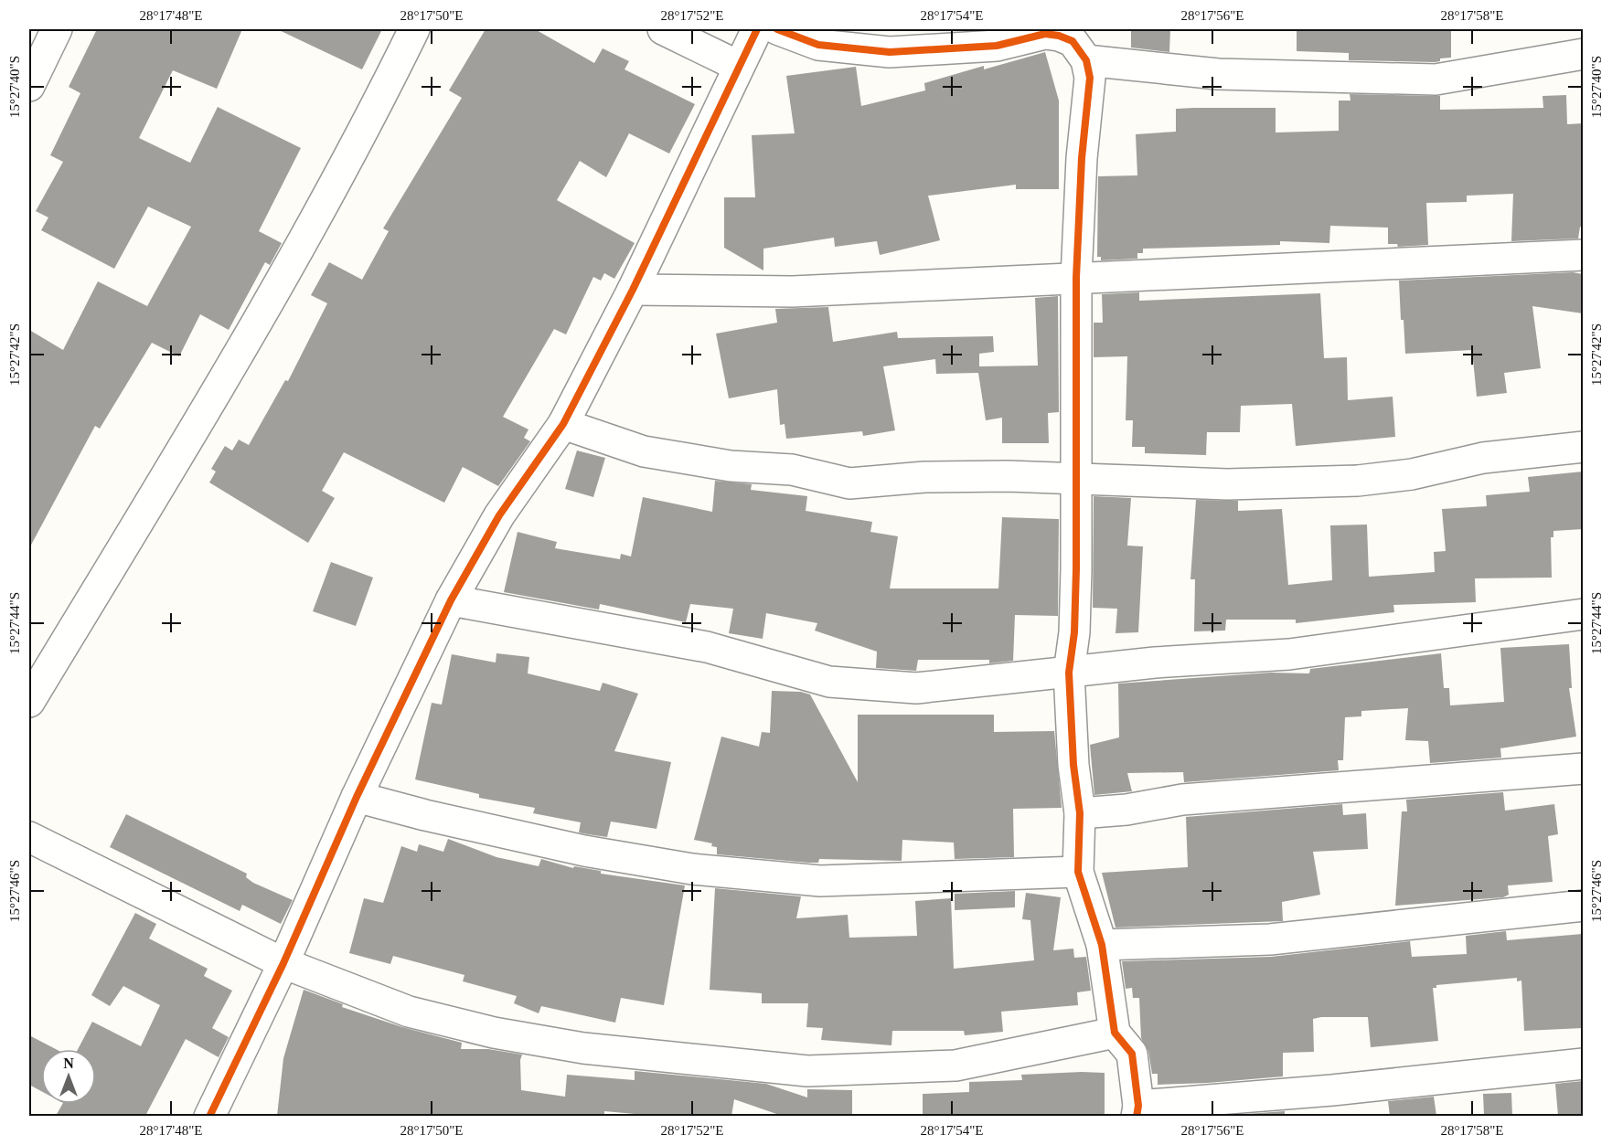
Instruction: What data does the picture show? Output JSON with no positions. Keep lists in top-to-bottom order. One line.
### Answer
{"north":"top","coordinates":["28°17'48\"E","28°17'50\"E","28°17'52\"E","28°17'54\"E","28°17'56\"E","28°17'58\"E","15°27'40\"S","15°27'42\"S","15°27'44\"S","15°27'46\"S"]}
